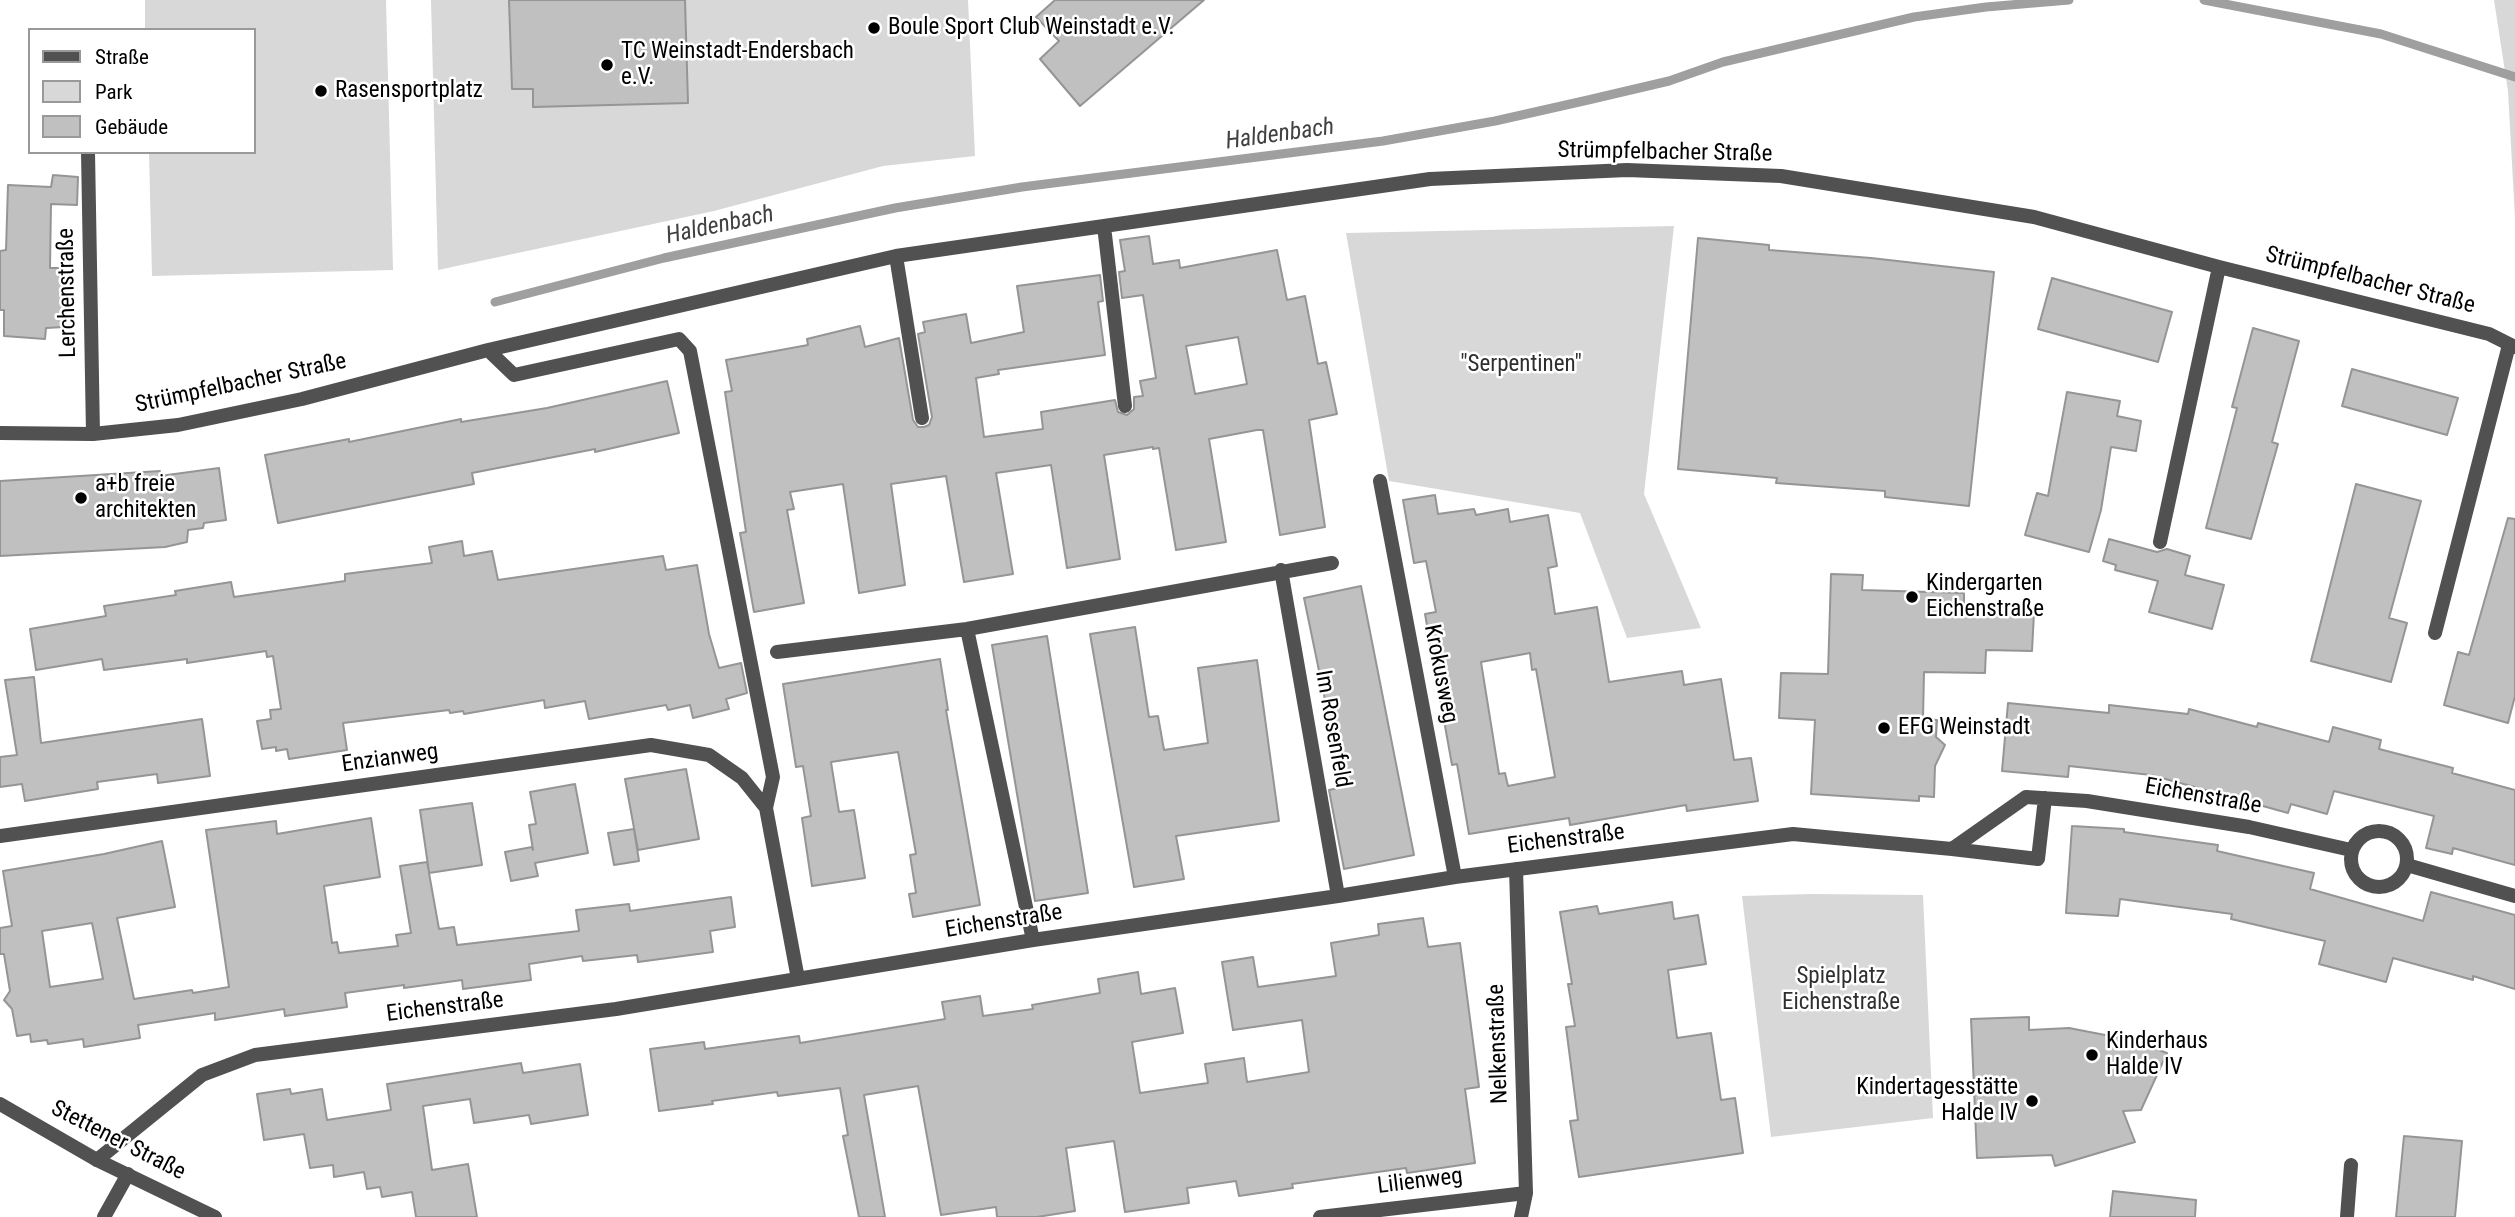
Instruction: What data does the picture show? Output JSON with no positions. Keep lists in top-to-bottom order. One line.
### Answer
{"streets":{"street":["Strümpfelbacher Straße","Lerchenstraße","Krokusweg","Im Rosenfeld","Enzianweg","Eichenstraße","Nelkenstraße","Stettener Straße","Lilienweg"]},"crossings":[["Strümpfelbacher Straße","Lerchenstraße"],["Strümpfelbacher Straße","Enzianweg"],["Krokusweg","Eichenstraße"],["Im Rosenfeld","Eichenstraße"],["Enzianweg","Eichenstraße"],["Eichenstraße","Nelkenstraße"],["Eichenstraße","Stettener Straße"],["Nelkenstraße","Lilienweg"]],"water":["Haldenbach"],"parks":["\"Serpentinen\"","Spielplatz Eichenstraße"],"places":["Boule Sport Club Weinstadt e.V.","TC Weinstadt-Endersbach e.V.","Rasensportplatz","a+b freie architekten","Kindergarten Eichenstraße","EFG Weinstadt","Kinderhaus Halde IV","Kindertagesstätte Halde IV"],"legend":["Straße","Park","Gebäude"]}
